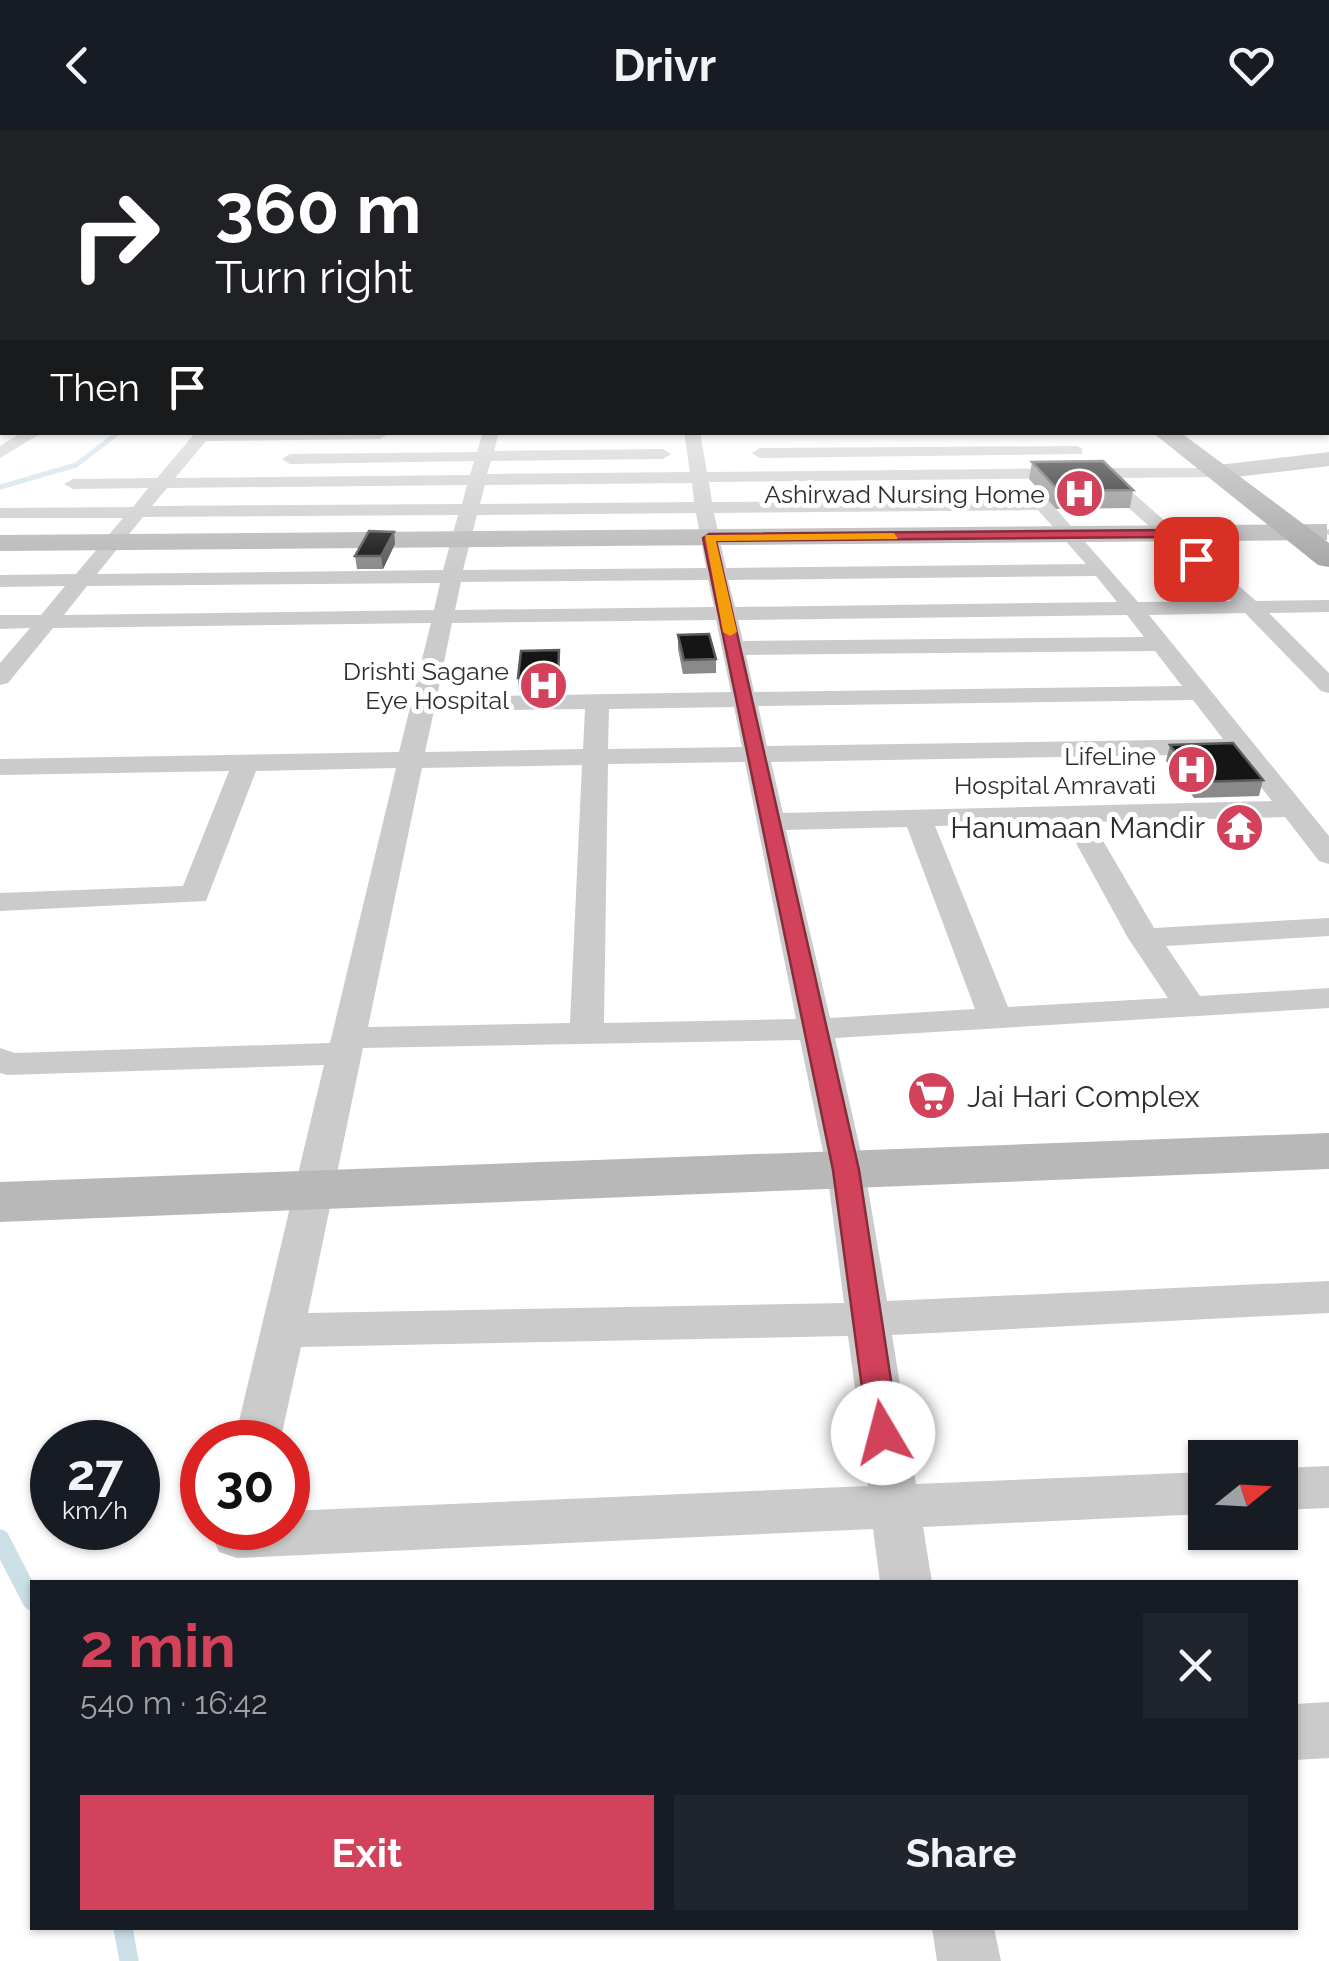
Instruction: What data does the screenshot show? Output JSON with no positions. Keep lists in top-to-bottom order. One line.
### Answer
{"places":{"hospital":["Ashirwad Nursing Home","Drishti Sagane Eye Hospital","LifeLine Hospital Amravati"],"temple":["Hanumaan Mandir"],"supermarket":["Jai Hari Complex"]},"north":"right","page":{"header":"Drivr","turn":["360 m","Turn right"],"then":"Then","speed":"27 km/h","limit":"30","heading":["2 min","540 m · 16:42"],"buttons":["Exit","Share"]}}
